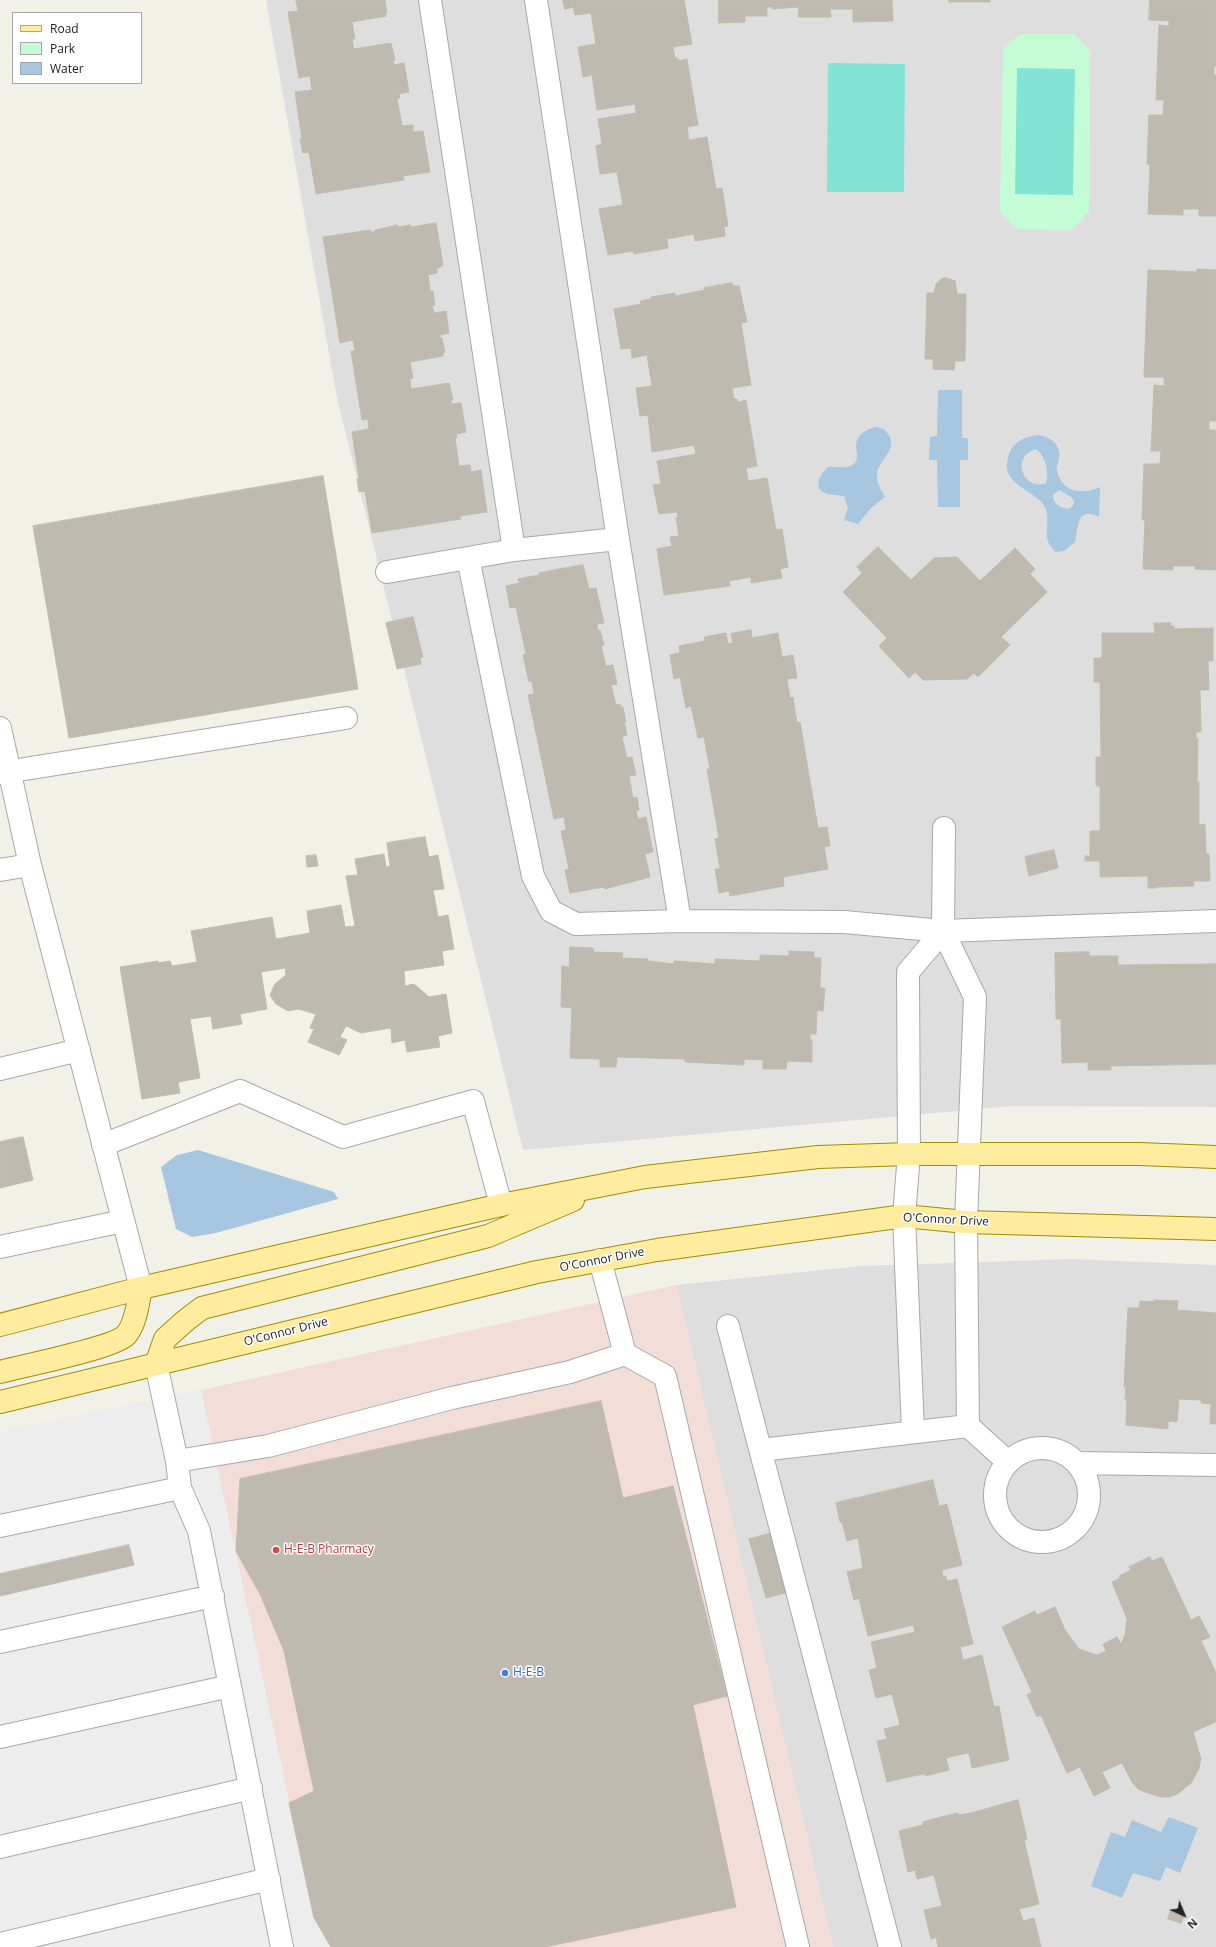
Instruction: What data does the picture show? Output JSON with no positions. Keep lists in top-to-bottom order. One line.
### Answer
{"streets":{"main road":["O'Connor Drive"]},"places":["H-E-B Pharmacy","H-E-B"],"legend":["Road","Park","Water"],"north":"bottom right"}
